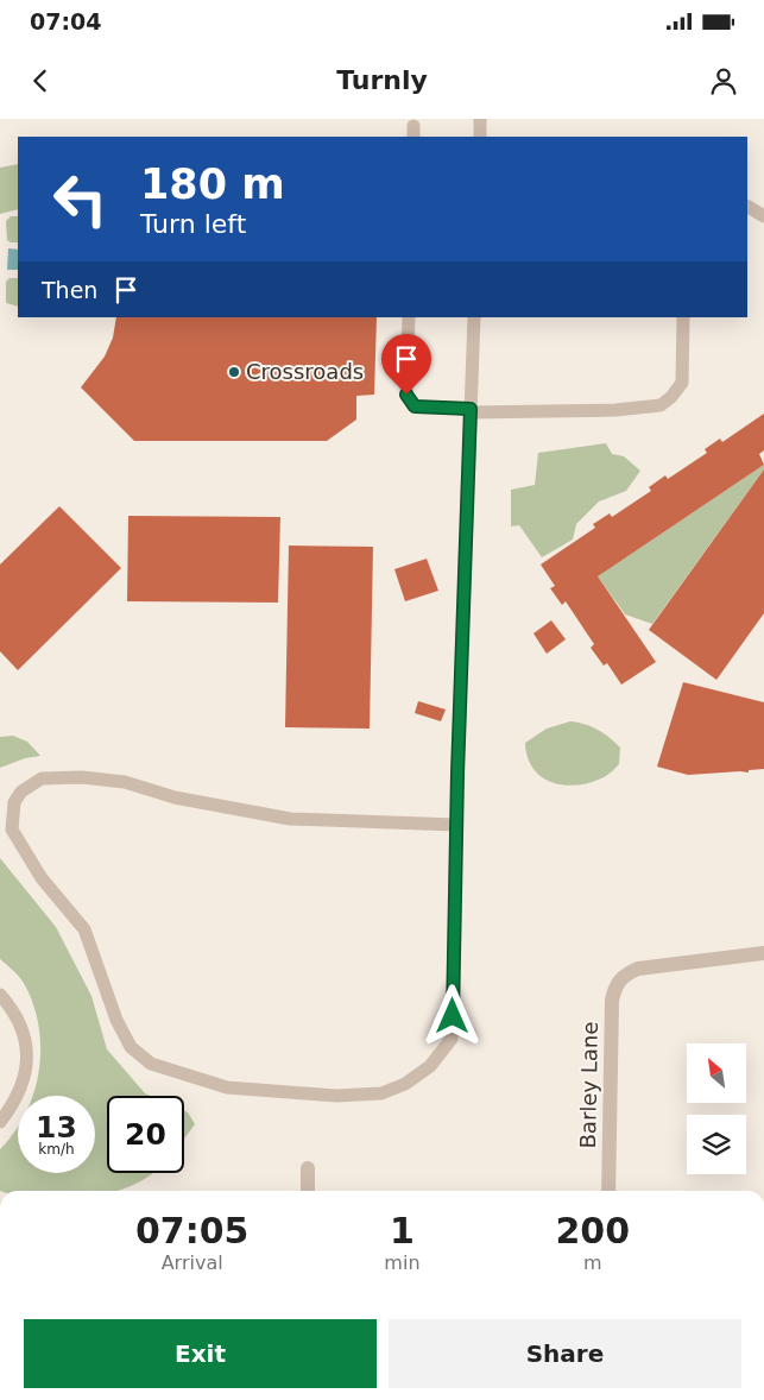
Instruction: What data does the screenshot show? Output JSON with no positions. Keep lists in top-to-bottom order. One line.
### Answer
{"streets":{"street":["Barley Lane"]},"places":["Crossroads"],"north":"top left","page":{"status":"07:04","header":"Turnly","turn":["180 m","Turn left"],"then":"Then","speed":"13 km/h","limit":"20","eta":["07:05","Arrival","1","min","200","m"],"buttons":["Exit","Share"]}}
